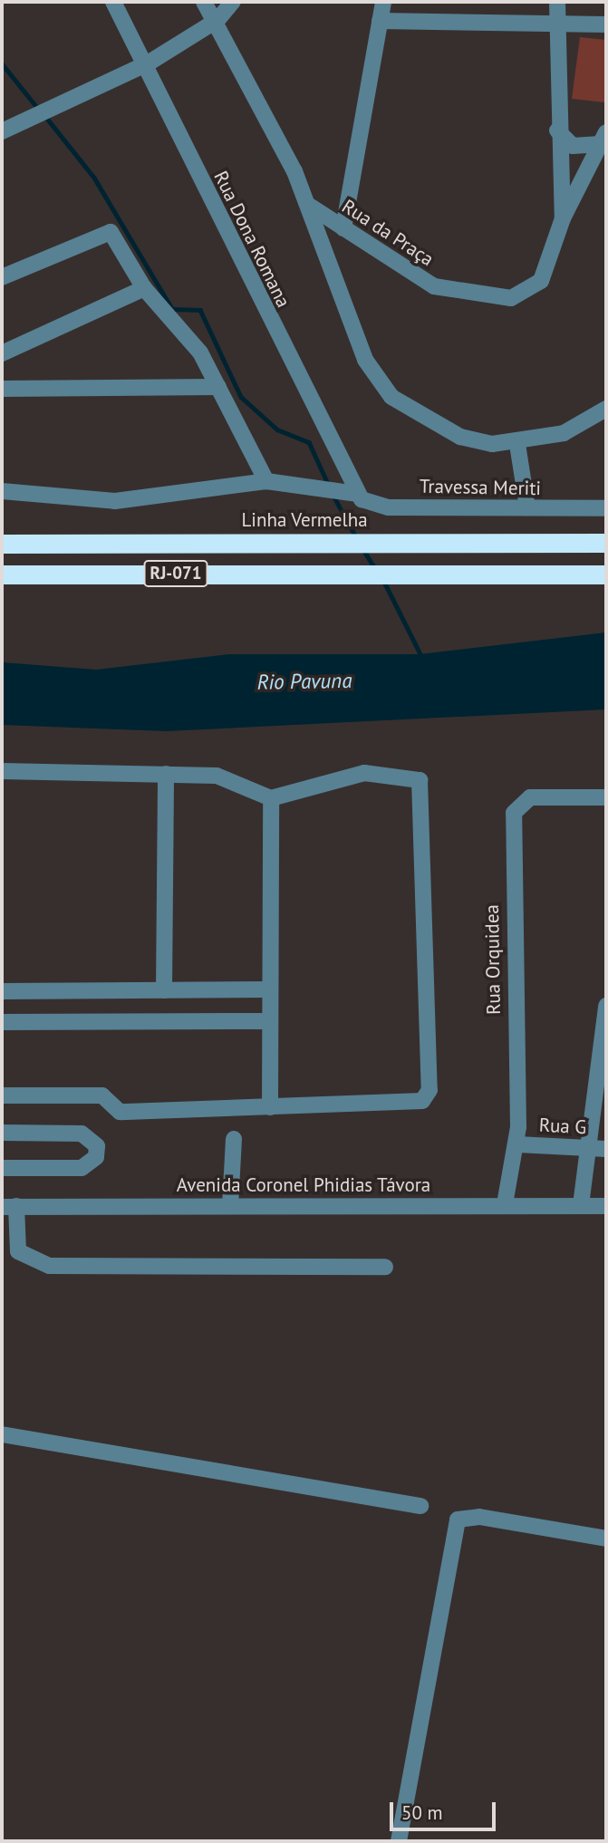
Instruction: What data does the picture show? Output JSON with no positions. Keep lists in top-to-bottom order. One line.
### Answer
{"streets":{"highway":["Linha Vermelha","RJ-071"],"street":["Rua da Praça","Rua Dona Romana","Travessa Meriti","Rua Orquidea","Rua G","Avenida Coronel Phidias Távora"]},"crossings":[["Rua Dona Romana","Travessa Meriti"],["Rua Orquidea","Rua G"],["Rua Orquidea","Avenida Coronel Phidias Távora"]],"water":["Rio Pavuna"],"scale_bar":"50 m"}
